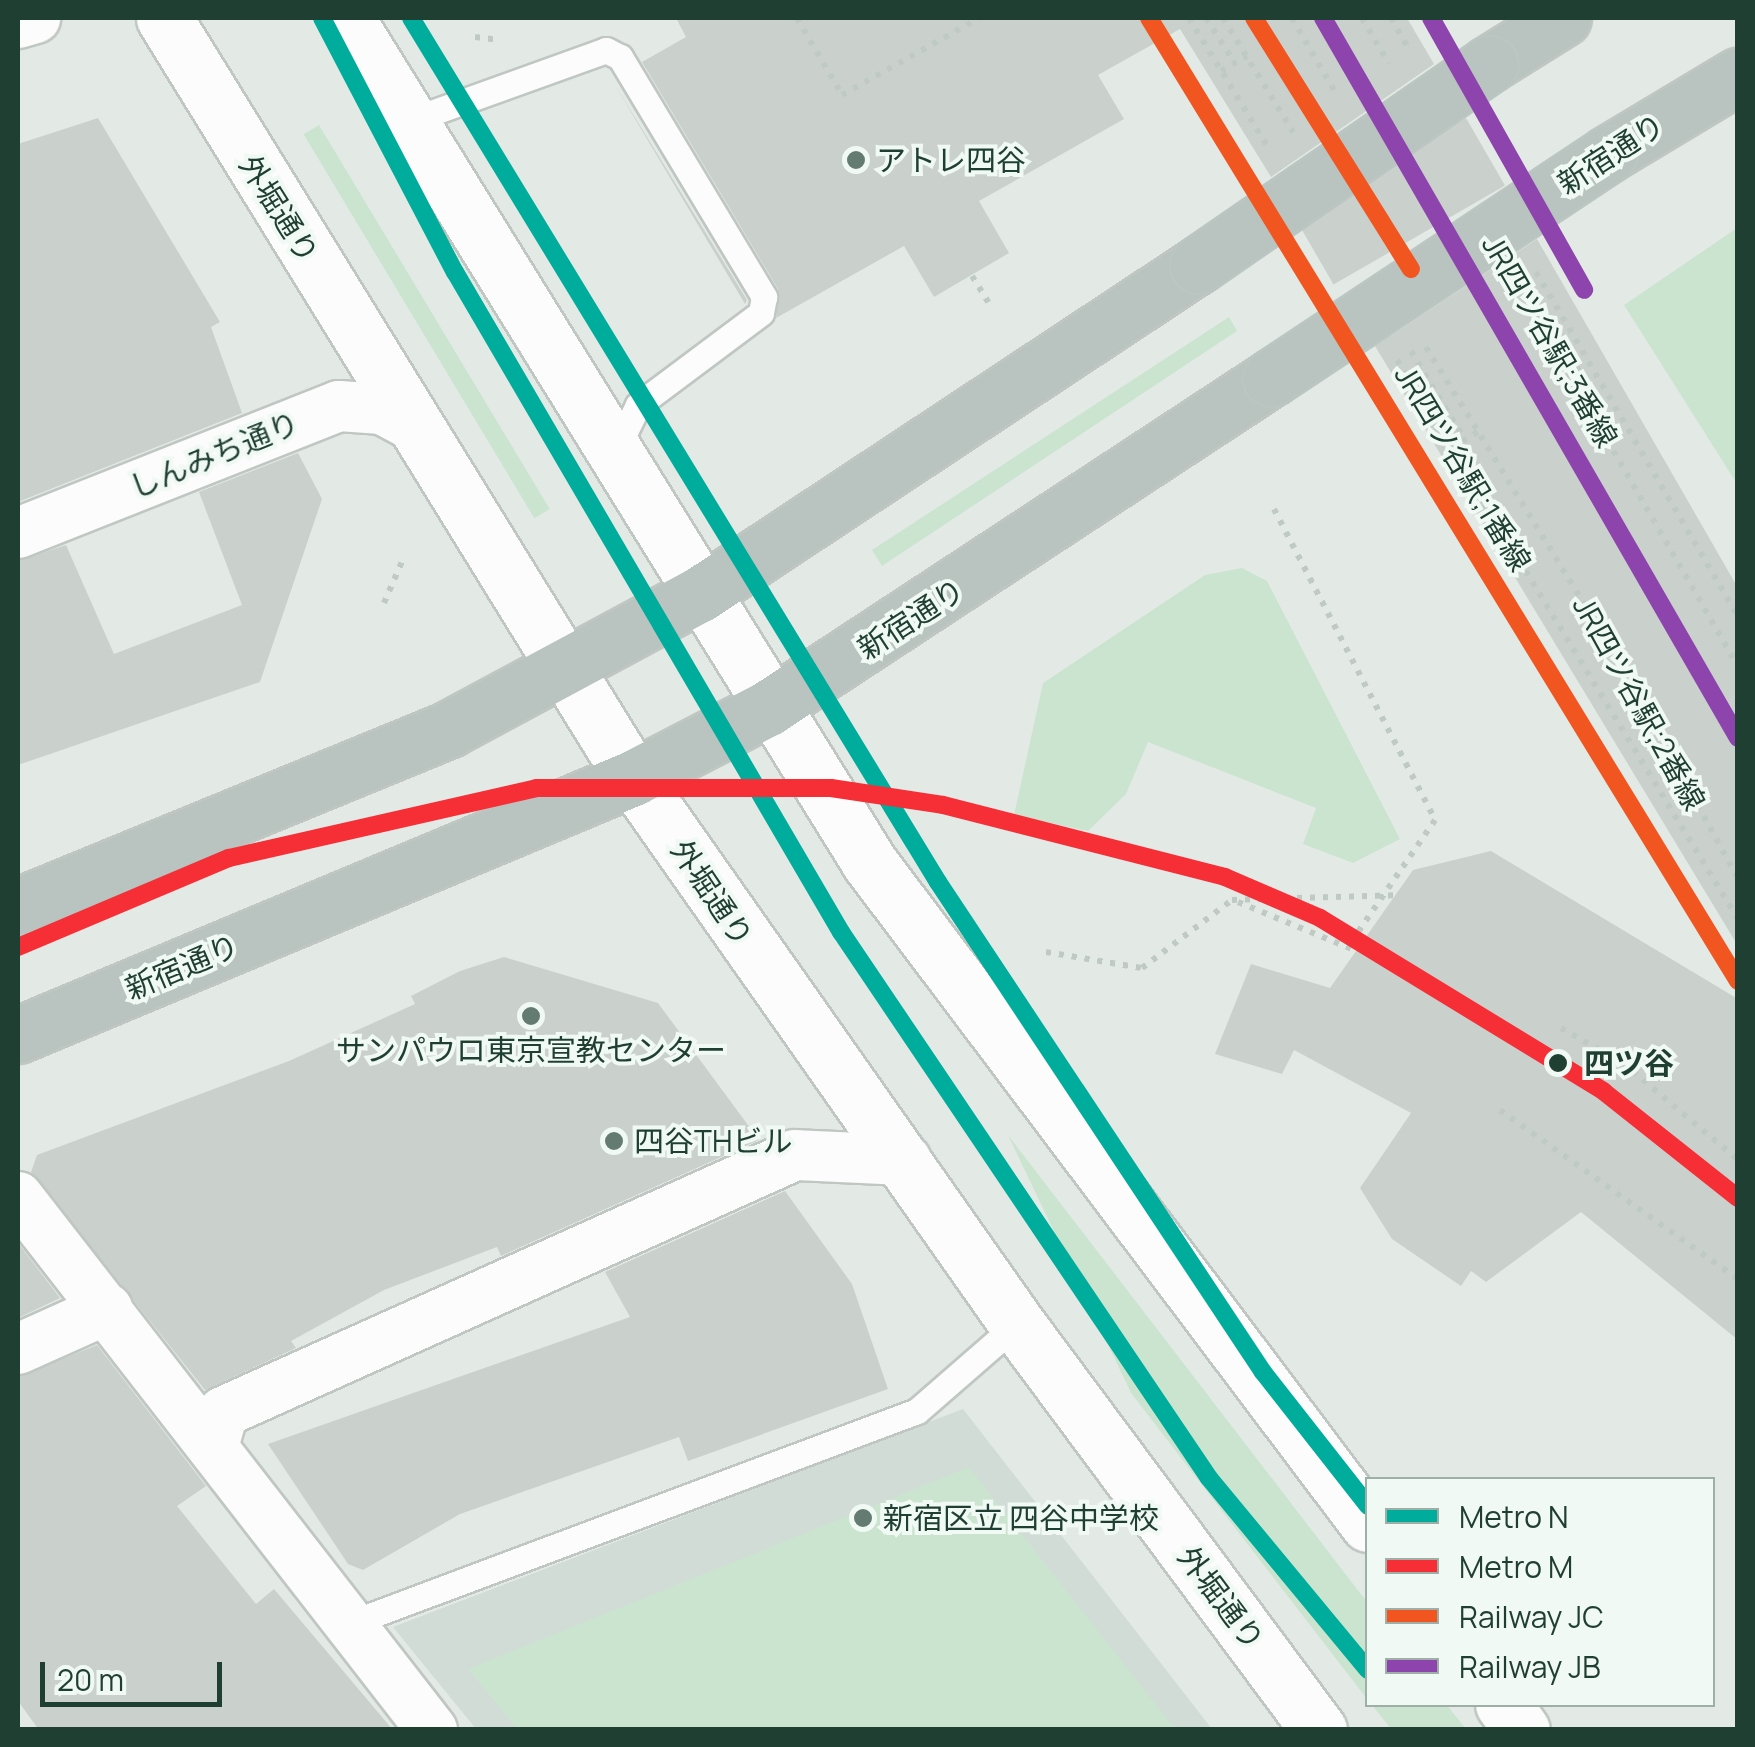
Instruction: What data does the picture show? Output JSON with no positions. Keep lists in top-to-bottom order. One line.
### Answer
{"streets":{"highway":["新宿通り"],"main road":["外堀通り"],"street":["しんみち通り"],"path":["JR四ツ谷駅;3番線","JR四ツ谷駅;1番線","JR四ツ谷駅;2番線"]},"crossings":[["新宿通り","外堀通り"],["外堀通り","しんみち通り"]],"places":["アトレ四谷","サンパウロ東京宣教センター","四ツ谷","四谷THビル","新宿区立 四谷中学校"],"lines":["metro line N","rail line JC","rail line JB","metro line M"],"legend":["Metro N","Metro M","Railway JC","Railway JB"],"scale_bar":"20 m"}
